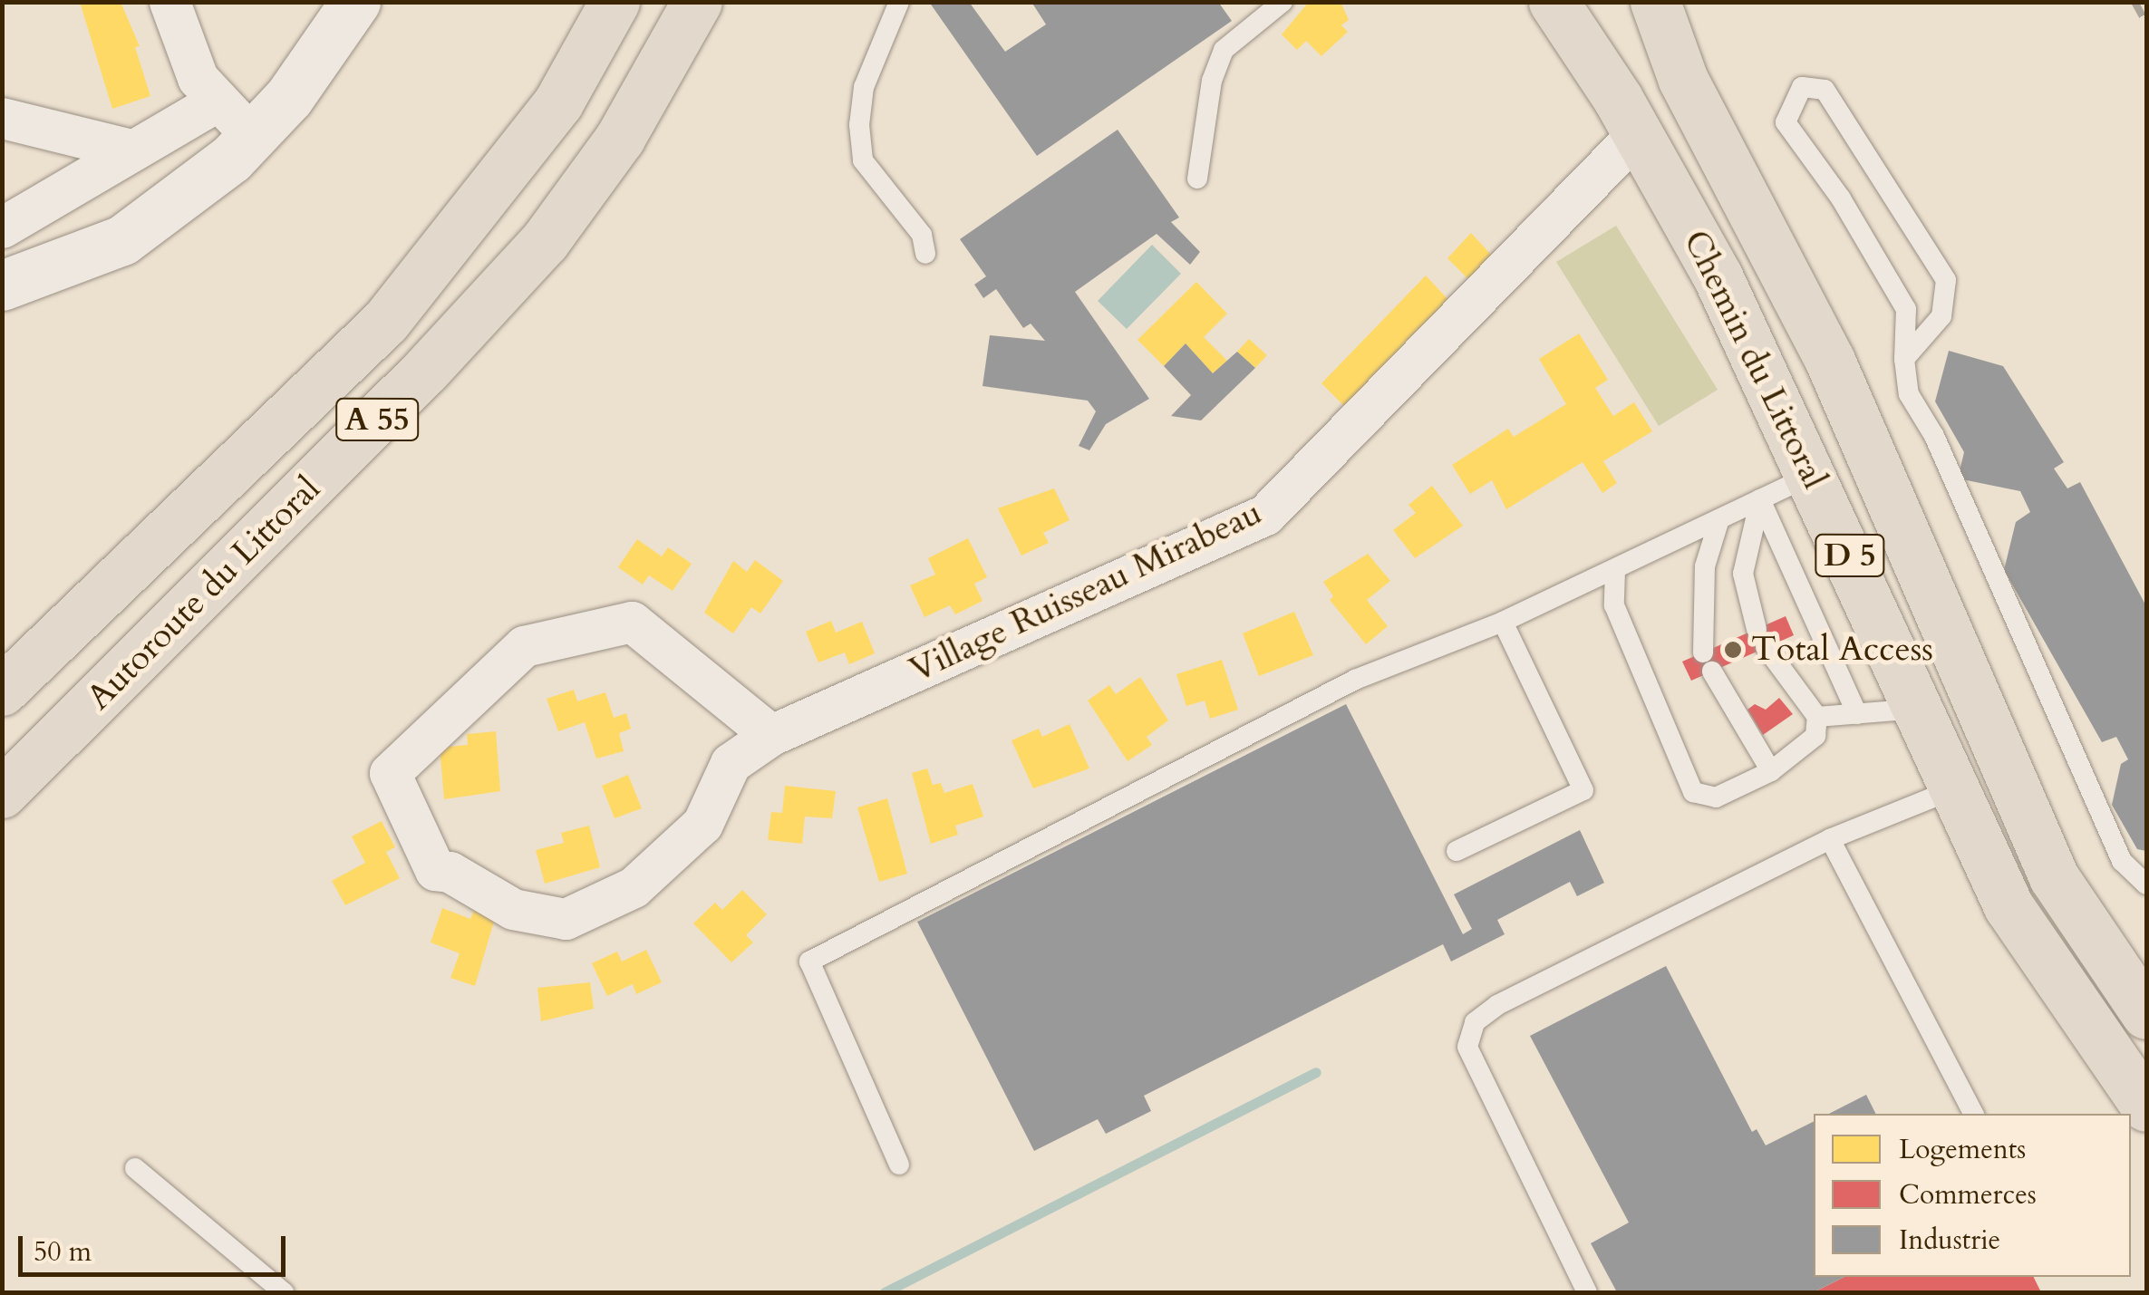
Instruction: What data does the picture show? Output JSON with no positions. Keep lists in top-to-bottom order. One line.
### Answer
{"streets":{"main road":["Chemin du Littoral","A 55","D 5","Autoroute du Littoral"],"street":["Village Ruisseau Mirabeau"]},"crossings":[["Chemin du Littoral","Village Ruisseau Mirabeau"]],"places":["Total Access"],"legend":["Logements","Commerces","Industrie"],"scale_bar":"50 m"}
